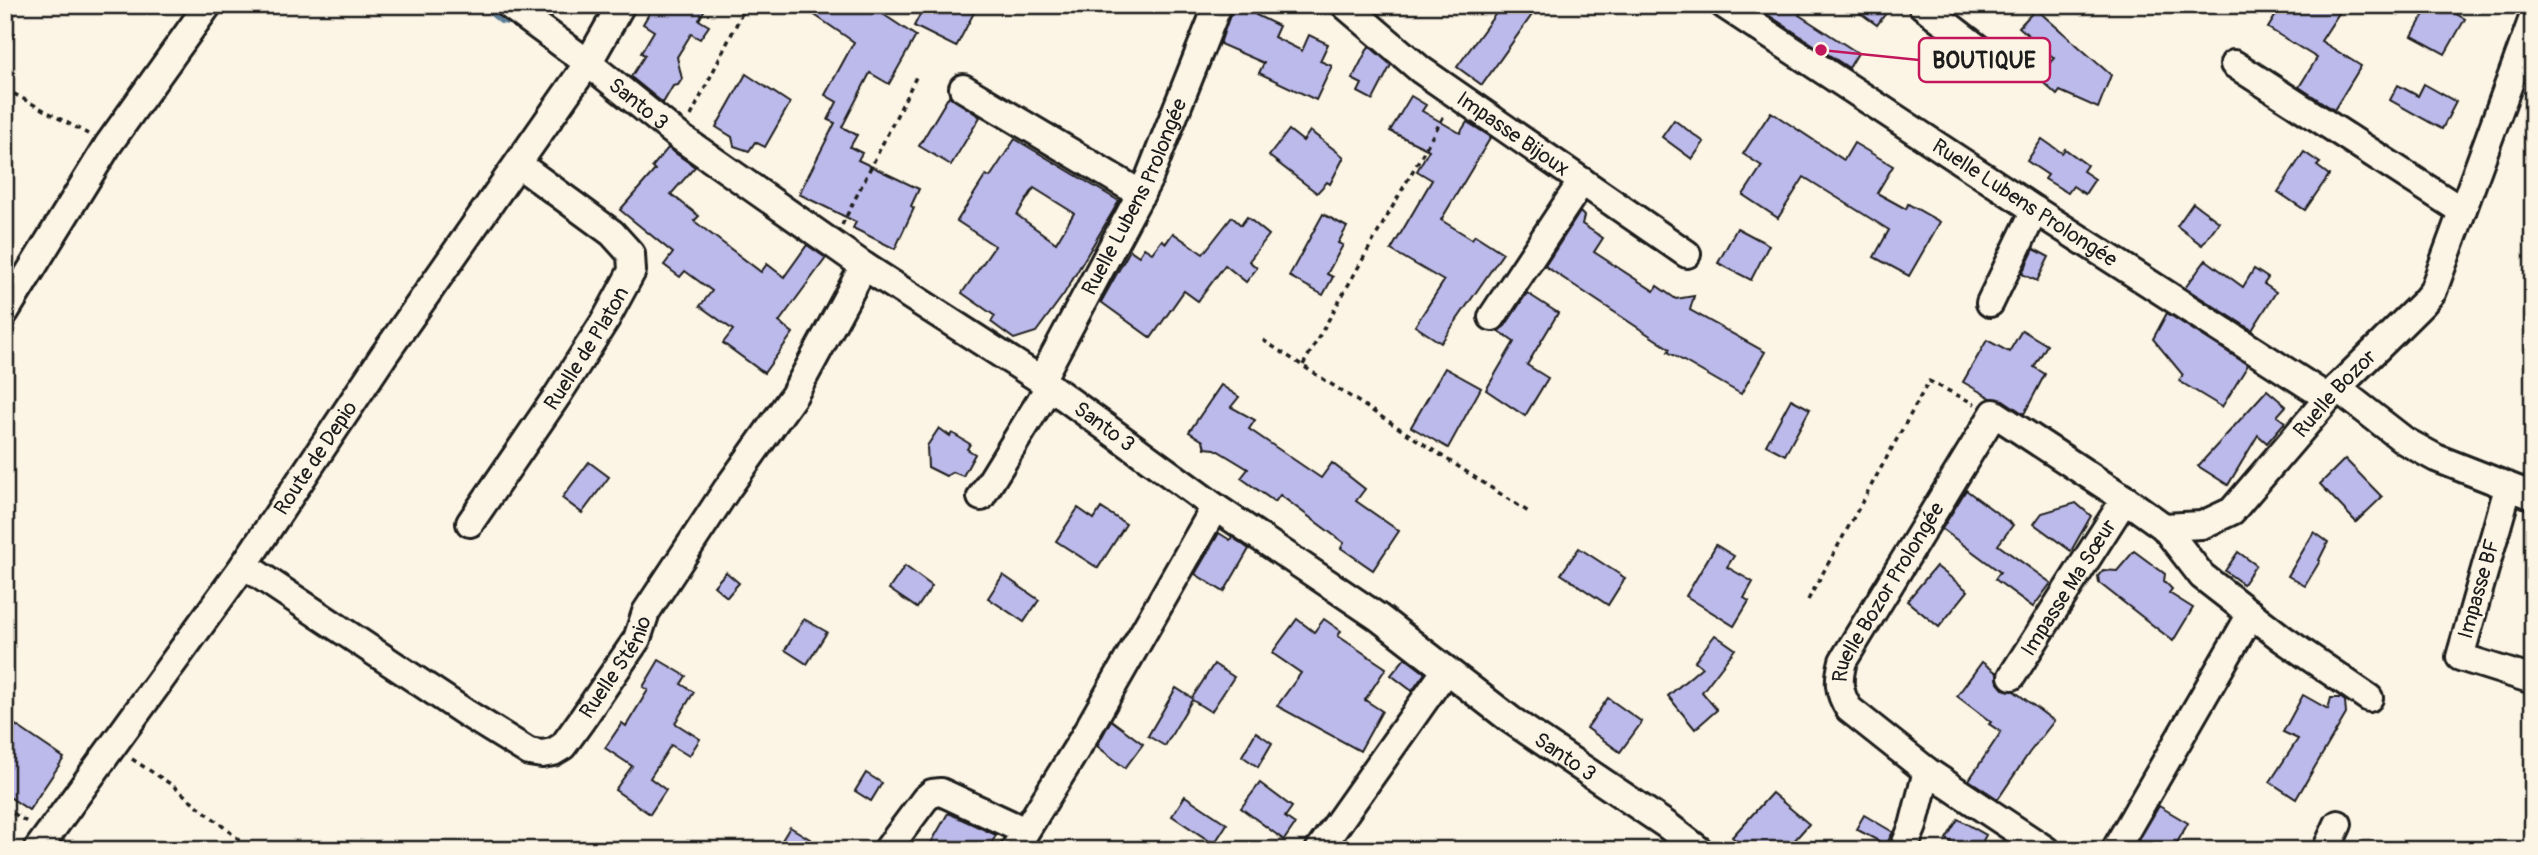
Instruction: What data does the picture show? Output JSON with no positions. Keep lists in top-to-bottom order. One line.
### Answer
{"streets":{"street":["Santo 3","Impasse Bijoux","Ruelle Lubens Prolongée","Ruelle de Platon","Ruelle Bozor","Route de Depio","Impasse Ma Sœur","Impasse BF","Ruelle Bozor Prolongée","Ruelle Sténio"]},"crossings":[["Santo 3","Ruelle Lubens Prolongée"],["Santo 3","Route de Depio"],["Santo 3","Ruelle Sténio"],["Ruelle Lubens Prolongée","Ruelle Bozor"],["Ruelle Lubens Prolongée","Impasse BF"],["Ruelle de Platon","Route de Depio"],["Route de Depio","Ruelle Sténio"]],"places":["BOUTIQUE"]}
